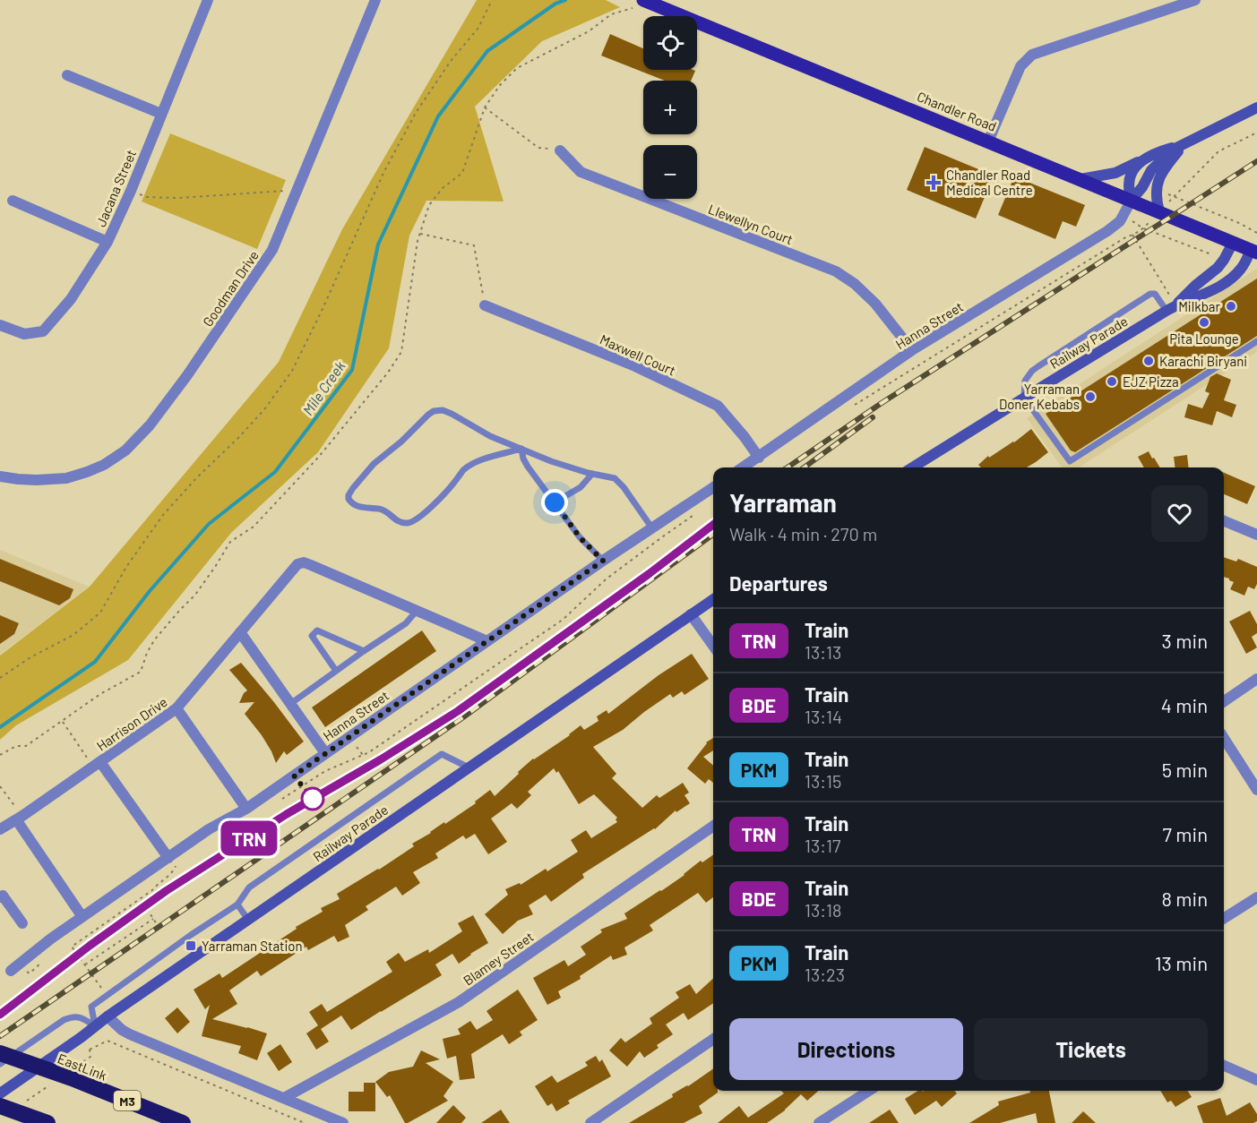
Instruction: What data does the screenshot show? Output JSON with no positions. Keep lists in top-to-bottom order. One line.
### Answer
{"streets":{"highway":["EastLink","M3"],"main road":["Chandler Road","Railway Parade"],"street":["Jacana Street","Llewellyn Court","Goodman Drive","Hanna Street","Maxwell Court","Harrison Drive","Blamey Street"]},"crossings":[["Chandler Road","Hanna Street"],["Chandler Road","Railway Parade"],["Llewellyn Court","Hanna Street"],["Hanna Street","Maxwell Court"]],"water":["Mile Creek"],"places":{"health":["Chandler Road Medical Centre"],"other":["Milkbar","Pita Lounge","Karachi Biryani","EJZ Pizza","Yarraman Doner Kebabs"],"transit":["Yarraman Station"]},"page":{"on_map":"TRN","map_buttons":["+","−"],"heading":[["Yarraman","Walk · 4 min · 270 m"],"Departures"],"list":[{"mark":"TRN","name":"Train","note":"13:13","value":"3 min"},{"mark":"BDE","name":"Train","note":"13:14","value":"4 min"},{"mark":"PKM","name":"Train","note":"13:15","value":"5 min"},{"mark":"TRN","name":"Train","note":"13:17","value":"7 min"},{"mark":"BDE","name":"Train","note":"13:18","value":"8 min"},{"mark":"PKM","name":"Train","note":"13:23","value":"13 min"}],"buttons":["Directions","Tickets"]}}
